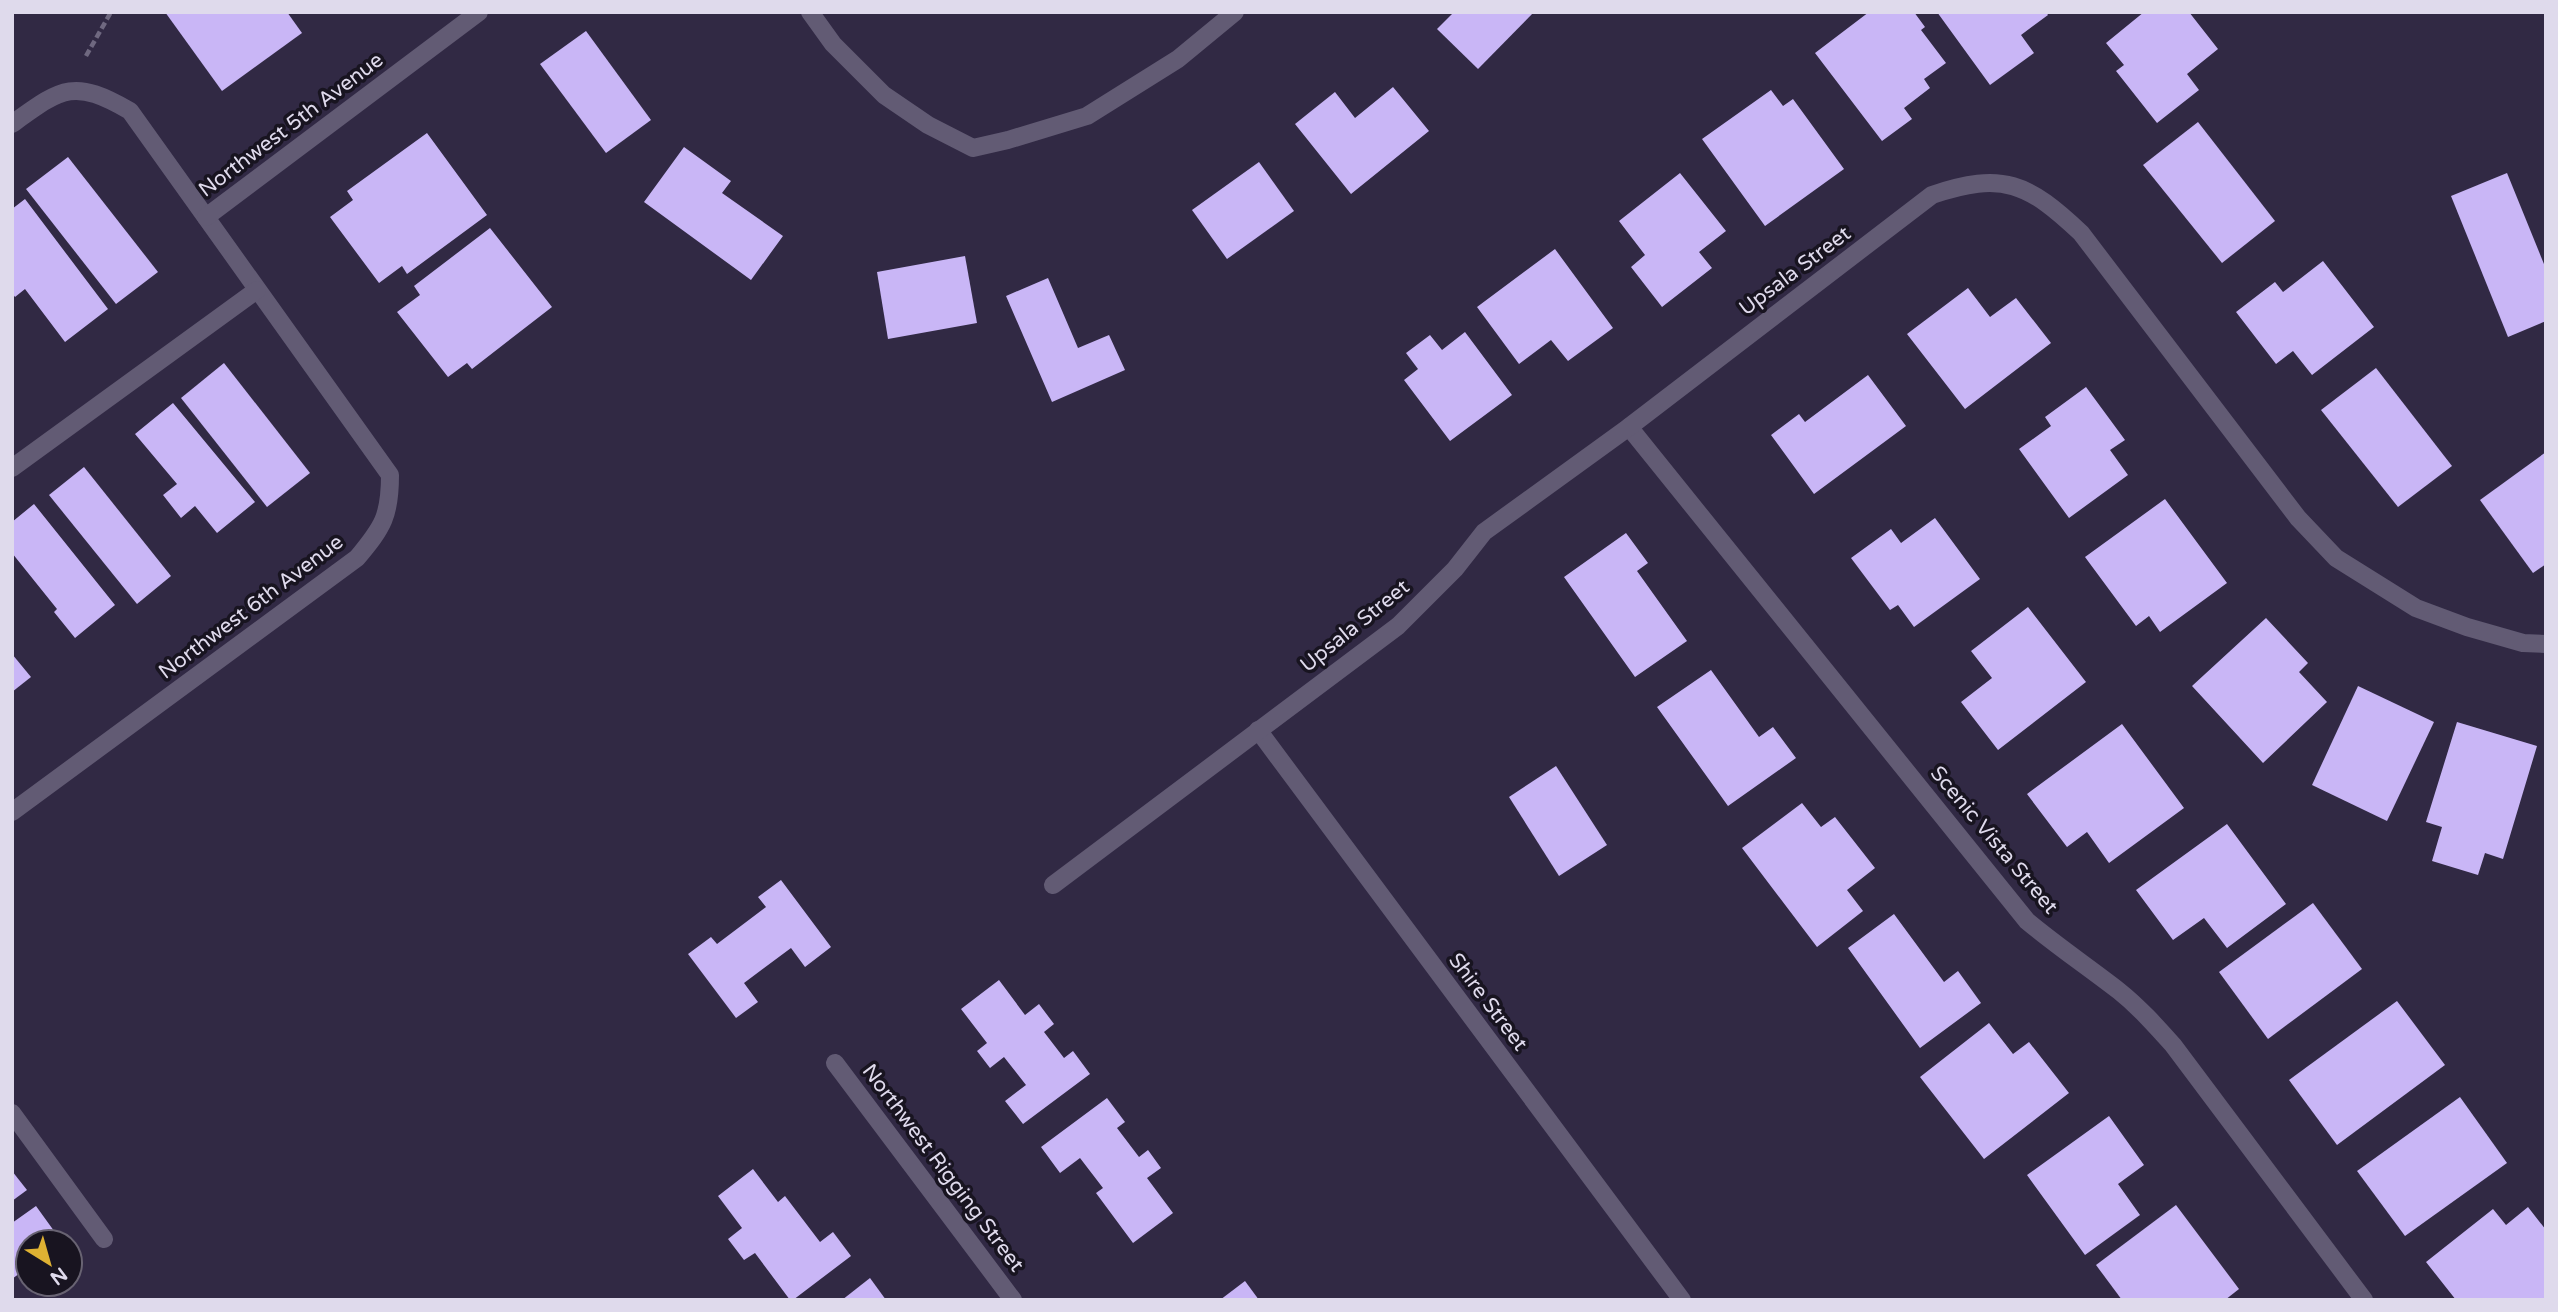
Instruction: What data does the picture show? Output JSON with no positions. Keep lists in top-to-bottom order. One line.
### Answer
{"streets":{"street":["Northwest 5th Avenue","Upsala Street","Northwest 6th Avenue","Scenic Vista Street","Shire Street","Northwest Rigging Street"]},"crossings":[["Northwest 5th Avenue","Northwest 6th Avenue"],["Upsala Street","Scenic Vista Street"],["Upsala Street","Shire Street"]],"north":"bottom right"}
